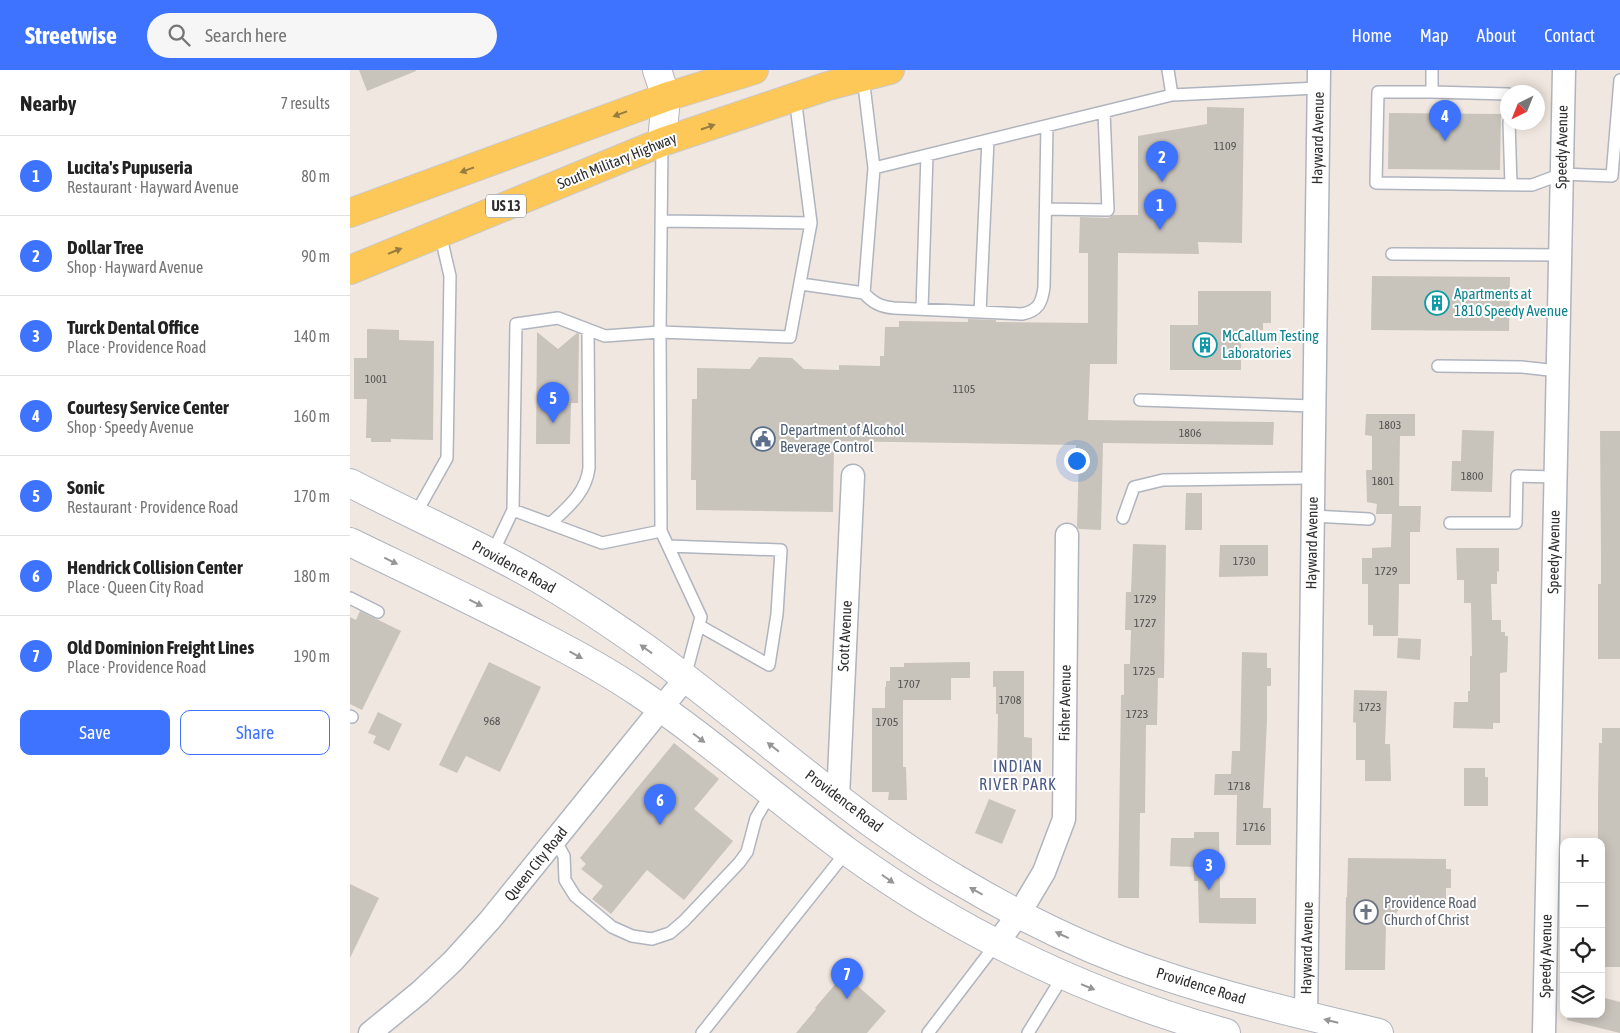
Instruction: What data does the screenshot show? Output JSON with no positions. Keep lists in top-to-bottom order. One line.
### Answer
{"streets":{"main road":["South Military Highway","US 13","Providence Road"],"street":["Hayward Avenue","Speedy Avenue","Scott Avenue","Fisher Avenue","Queen City Road"]},"crossings":[["Hayward Avenue","Providence Road"],["Providence Road","Scott Avenue"],["Providence Road","Fisher Avenue"],["Providence Road","Queen City Road"]],"districts":["INDIAN RIVER PARK"],"places":{"building":["Apartments at 1810 Speedy Avenue","McCallum Testing Laboratories"],"public building":["Department of Alcohol Beverage Control"],"church":["Providence Road Church of Christ"]},"house_numbers":["1109","1001","1105","1803","1806","1800","1801","1730","1729","1729","1727","1725","1707","1708","1723","1723","968","1705","1718","1716"],"north":"bottom left","page":{"header":"Streetwise","search":"Search here","nav":["Home","Map","About","Contact"],"heading":["Nearby","7 results"],"pins":["4","2","1","5","6","3","7"],"list":[{"mark":"1","name":"Lucita's Pupuseria","note":"Restaurant · Hayward Avenue","value":"80 m"},{"mark":"2","name":"Dollar Tree","note":"Shop · Hayward Avenue","value":"90 m"},{"mark":"3","name":"Turck Dental Office","note":"Place · Providence Road","value":"140 m"},{"mark":"4","name":"Courtesy Service Center","note":"Shop · Speedy Avenue","value":"160 m"},{"mark":"5","name":"Sonic","note":"Restaurant · Providence Road","value":"170 m"},{"mark":"6","name":"Hendrick Collision Center","note":"Place · Queen City Road","value":"180 m"},{"mark":"7","name":"Old Dominion Freight Lines","note":"Place · Providence Road","value":"190 m"}],"buttons":["Save","Share"],"map_buttons":["+","−"]}}
